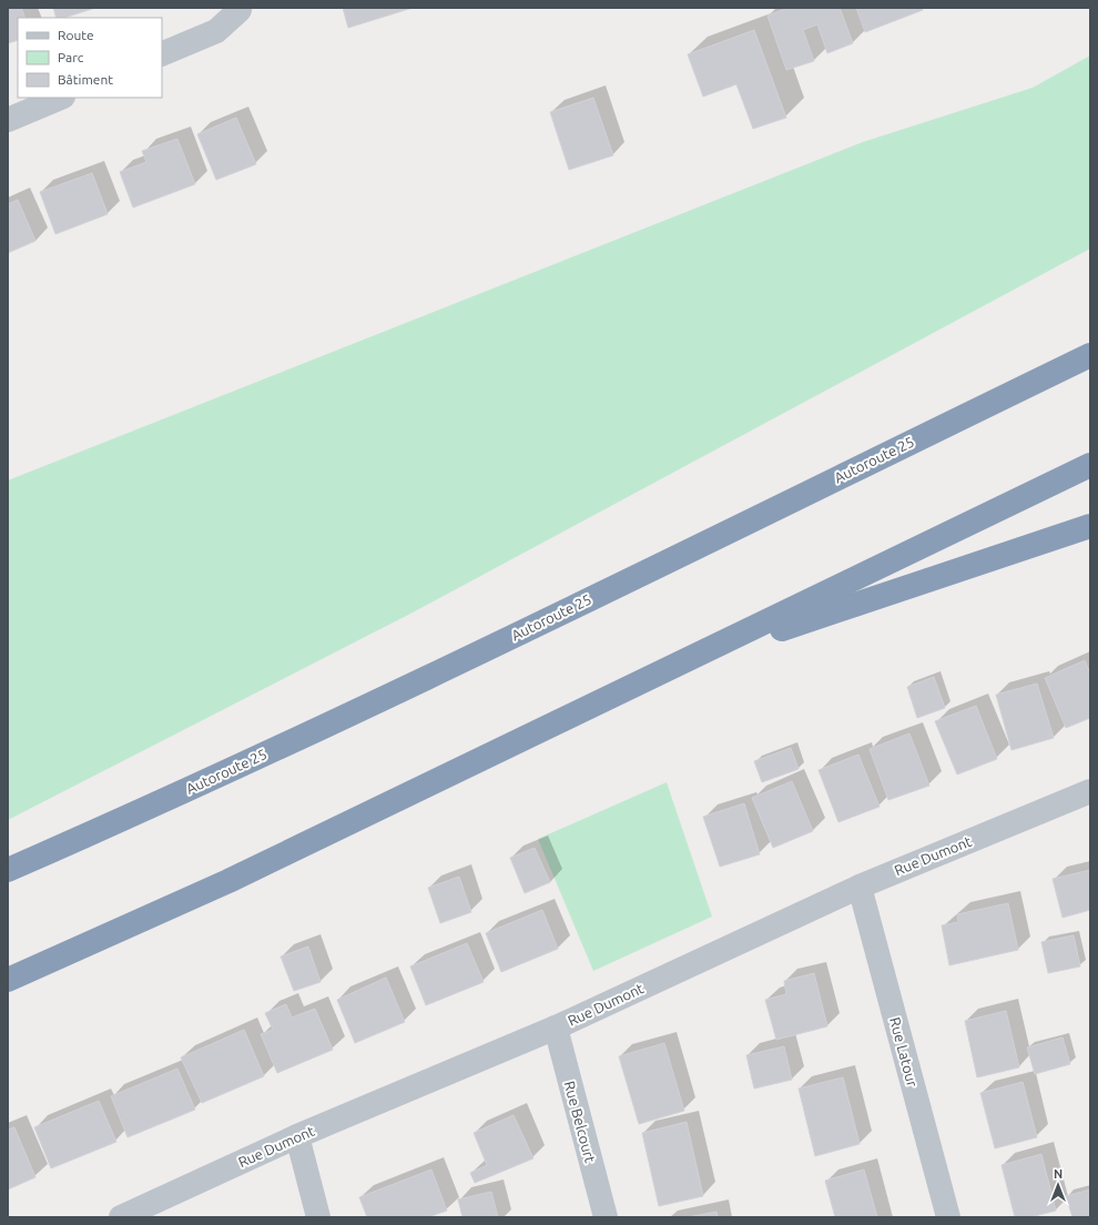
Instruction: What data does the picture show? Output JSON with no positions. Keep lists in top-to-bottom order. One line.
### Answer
{"streets":{"highway":["Autoroute 25"],"street":["Rue Dumont","Rue Latour","Rue Belcourt"]},"crossings":[["Rue Dumont","Rue Latour"],["Rue Dumont","Rue Belcourt"]],"legend":["Route","Parc","Bâtiment"],"north":"top"}
